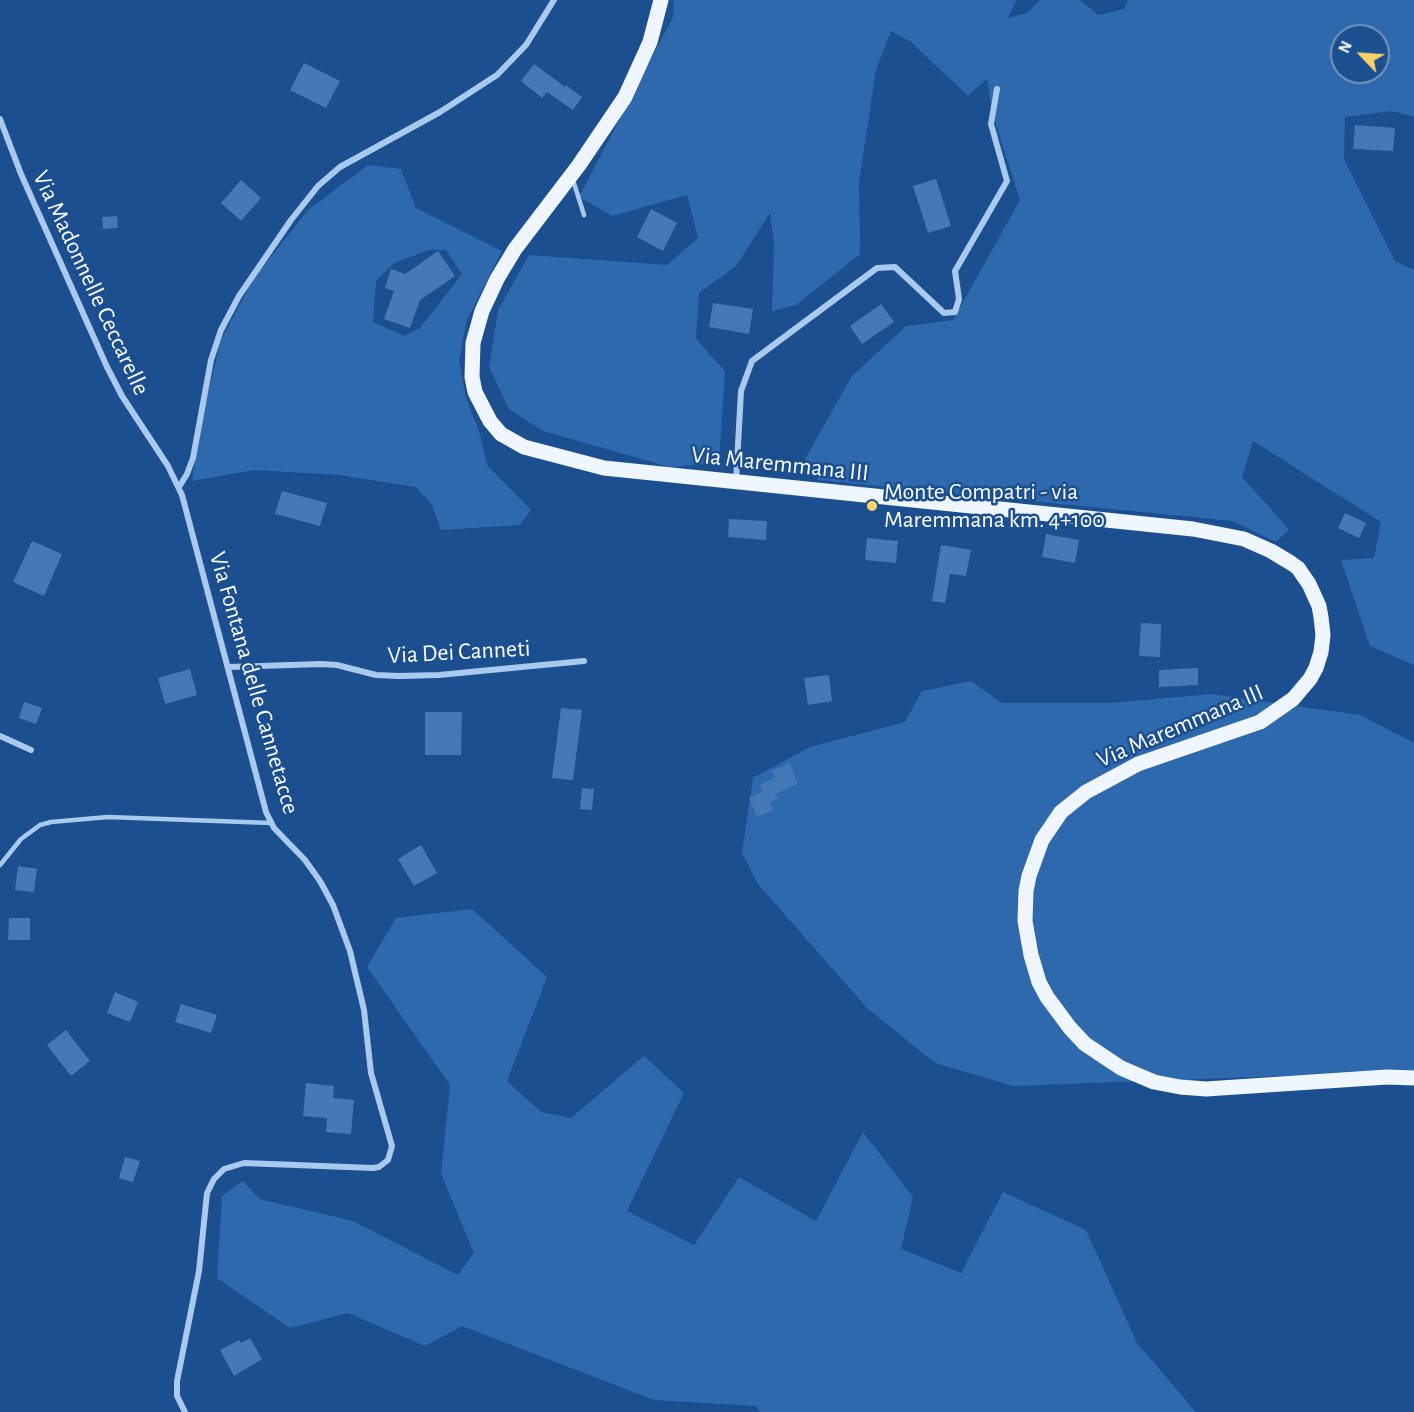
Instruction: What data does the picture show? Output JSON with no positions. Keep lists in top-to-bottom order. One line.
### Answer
{"streets":{"main road":["Via Maremmana III"],"street":["Via Madonnelle Ceccarelle","Via Dei Canneti","Via Fontana delle Cannetacce"]},"crossings":[["Via Madonnelle Ceccarelle","Via Fontana delle Cannetacce"],["Via Dei Canneti","Via Fontana delle Cannetacce"]],"places":["Monte Compatri - via Maremmana km. 4+100"],"north":"top left"}
